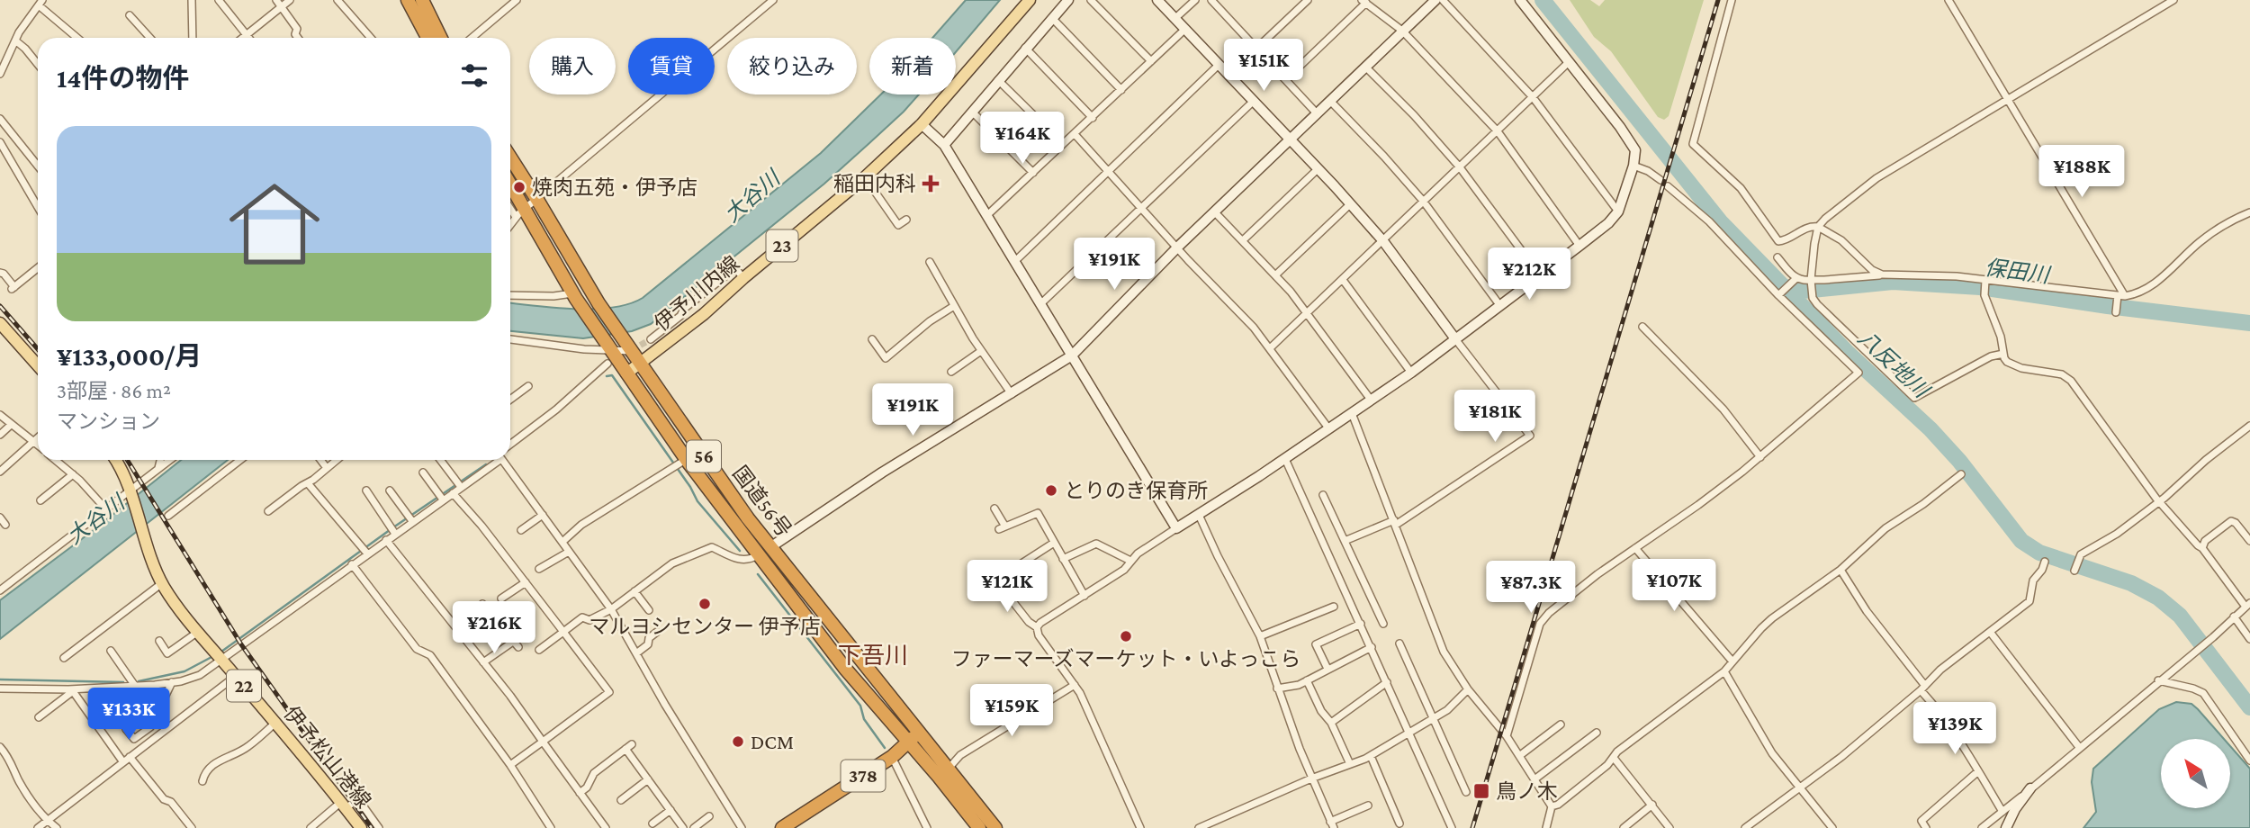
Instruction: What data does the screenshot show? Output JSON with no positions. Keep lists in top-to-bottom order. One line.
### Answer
{"streets":{"highway":["56","国道56号","378"],"main road":["23","伊予川内線","22","伊予松山港線"]},"crossings":[["伊予川内線","国道56号"],["国道56号","378"]],"districts":["下吾川"],"water":["大谷川","保田川","八反地川"],"places":{"health":["稲田内科"],"other":["焼肉五苑・伊予店","とりのき保育所","マルヨシセンター 伊予店","ファーマーズマーケット・いよっこら","DCM"],"transit":["鳥ノ木"]},"north":"top left","page":{"chip":["購入","賃貸","絞り込み","新着"],"heading":"14件の物件","price":["¥151K","¥164K","¥188K","¥191K","¥212K","¥191K","¥181K","¥107K","¥121K","¥87.3K","¥216K","¥159K","¥133K","¥139K"],"list":[{"name":"¥133,000/月","note":"3部屋 · 86 m² · マンション"}]}}
